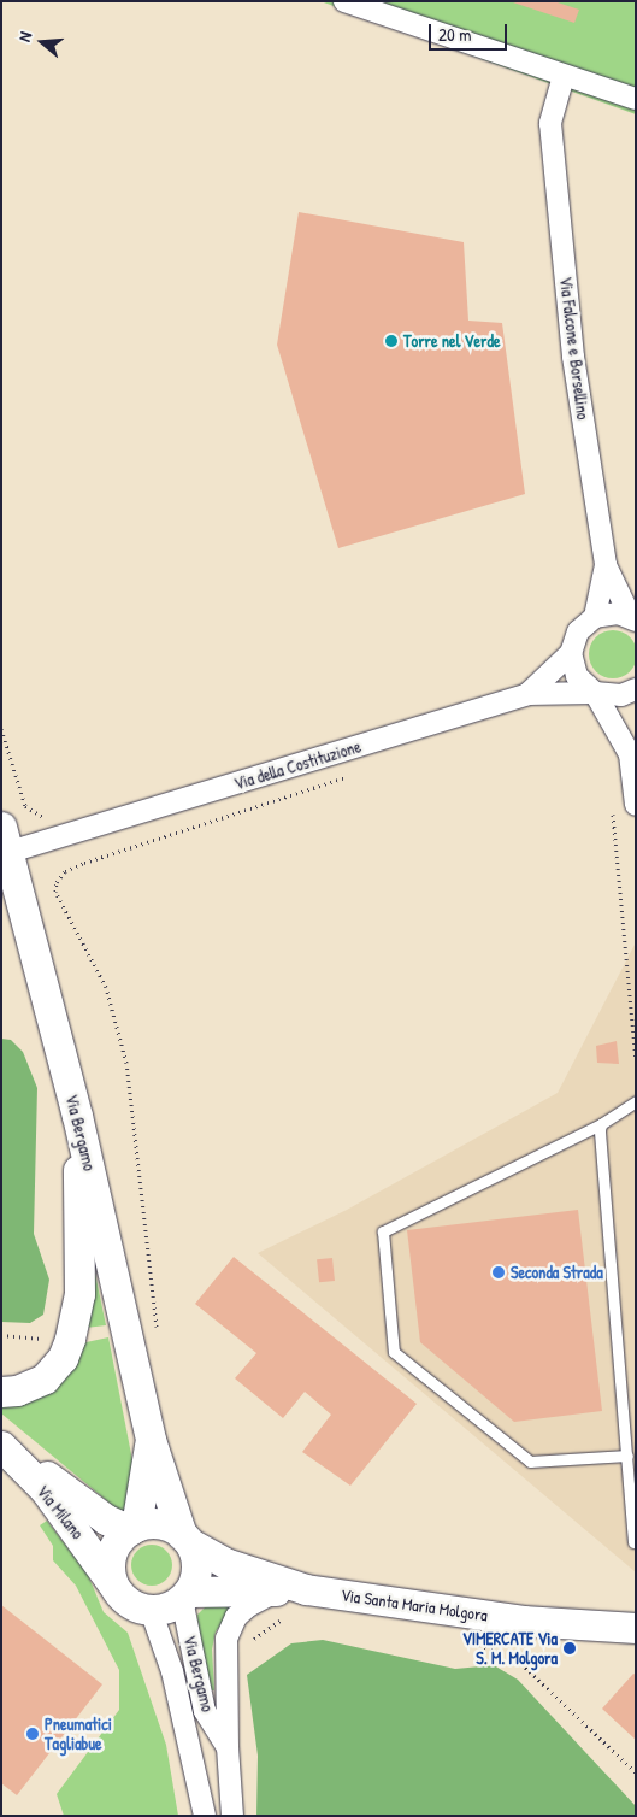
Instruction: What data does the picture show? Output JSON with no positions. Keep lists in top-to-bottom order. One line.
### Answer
{"streets":{"street":["Via Falcone e Borsellino","Via della Costituzione","Via Bergamo","Via Milano","Via Santa Maria Molgora"]},"crossings":[["Via della Costituzione","Via Bergamo"],["Via Bergamo","Via Milano"],["Via Bergamo","Via Santa Maria Molgora"],["Via Milano","Via Santa Maria Molgora"]],"places":["Torre nel Verde","Seconda Strada","VIMERCATE Via S. M. Molgora","Pneumatici Tagliabue"],"scale_bar":"20 m","north":"left"}
